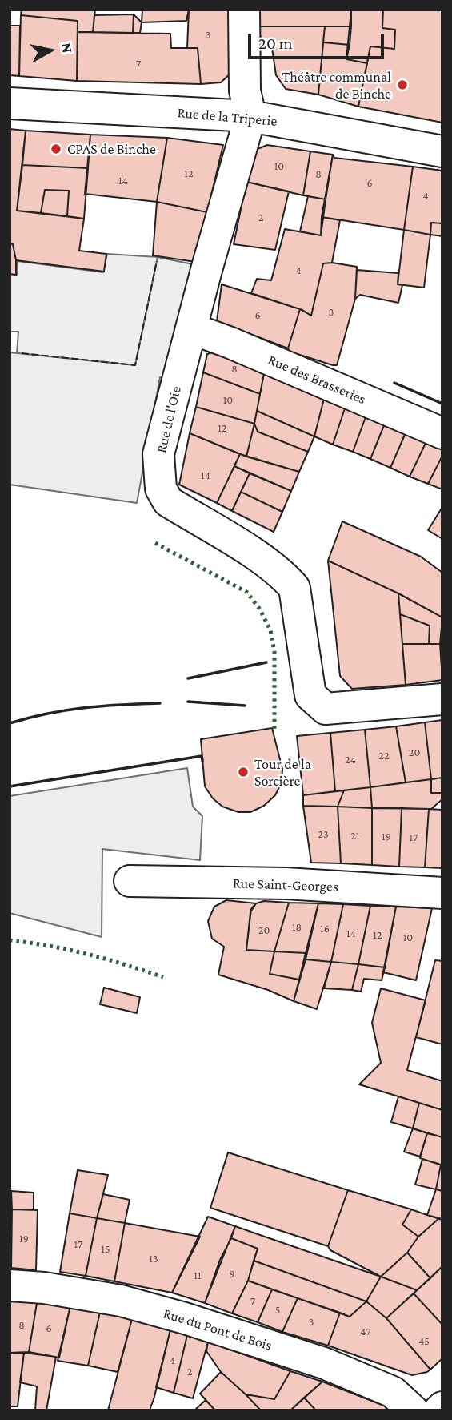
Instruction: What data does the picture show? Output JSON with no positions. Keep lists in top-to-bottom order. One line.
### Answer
{"streets":{"street":["Rue de la Triperie","Rue des Brasseries","Rue de l'Oie","Rue Saint-Georges","Rue du Pont de Bois"]},"crossings":[["Rue de la Triperie","Rue de l'Oie"],["Rue des Brasseries","Rue de l'Oie"]],"places":["Théâtre communal de Binche","CPAS de Binche","Tour de la Sorcière"],"house_numbers":["3","7","10","12","8","14","6","4","2","4","3","6","8","10","12","14","20","22","24","23","21","19","17","18","16","20","14","12","10","19","17","15","13","9","11","7","5","3","8","6","47","45","4","2"],"scale_bar":"20 m","north":"right"}
